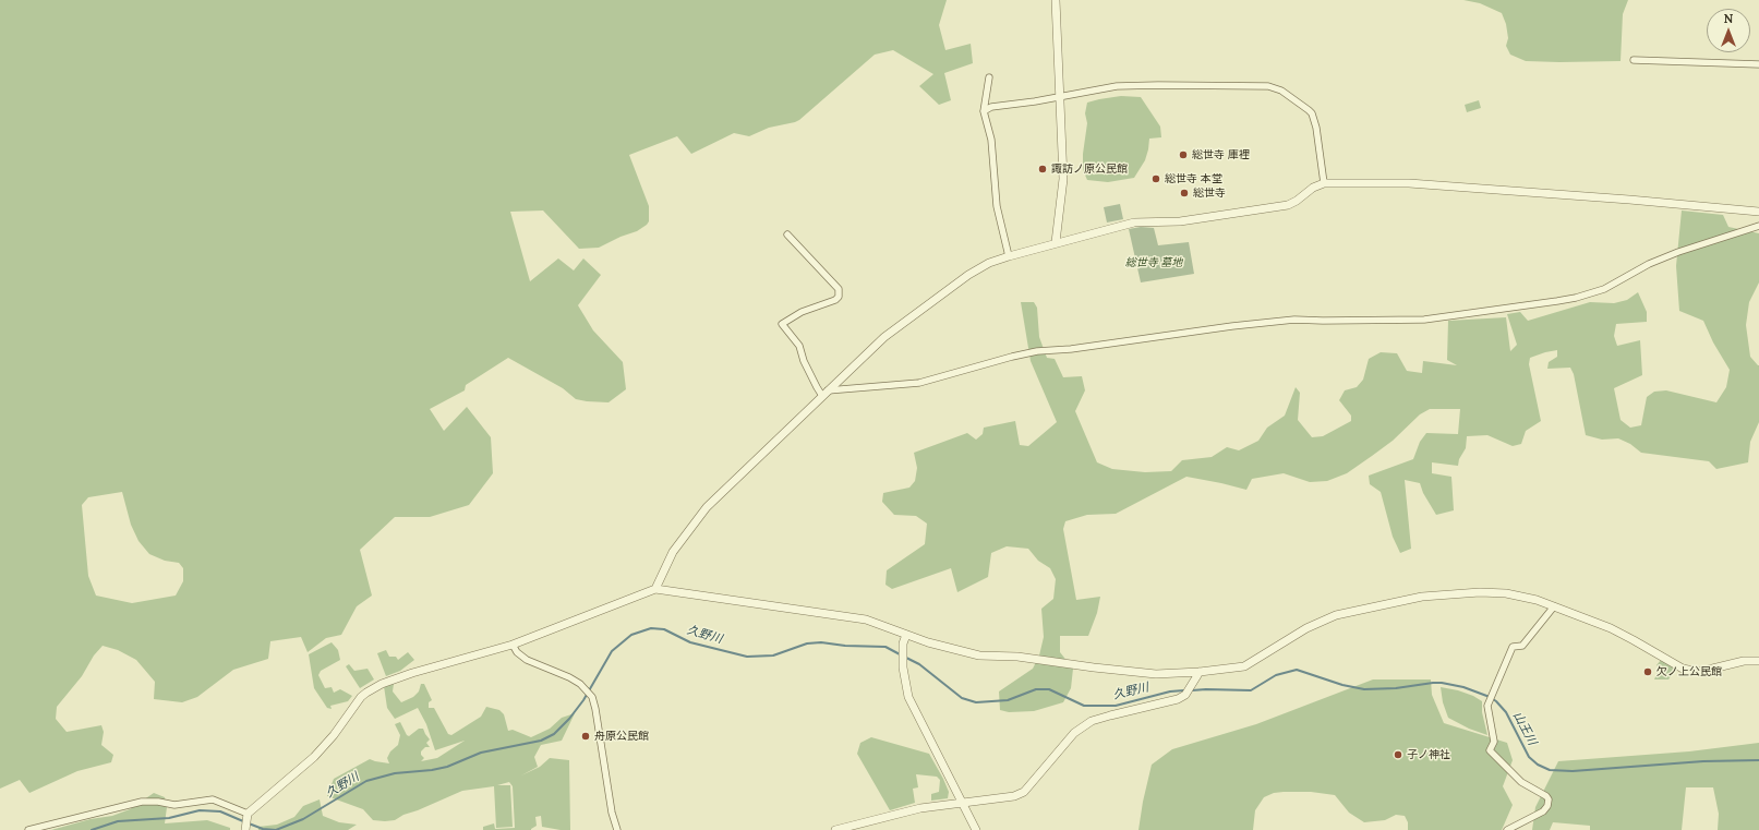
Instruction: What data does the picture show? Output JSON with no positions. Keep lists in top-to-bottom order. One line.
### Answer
{"water":["久野川","山王川"],"parks":["総世寺 墓地"],"places":["総世寺 庫裡","諏訪ノ原公民館","総世寺 本堂","総世寺","欠ノ上公民館","舟原公民館","子ノ神社"],"north":"top"}
